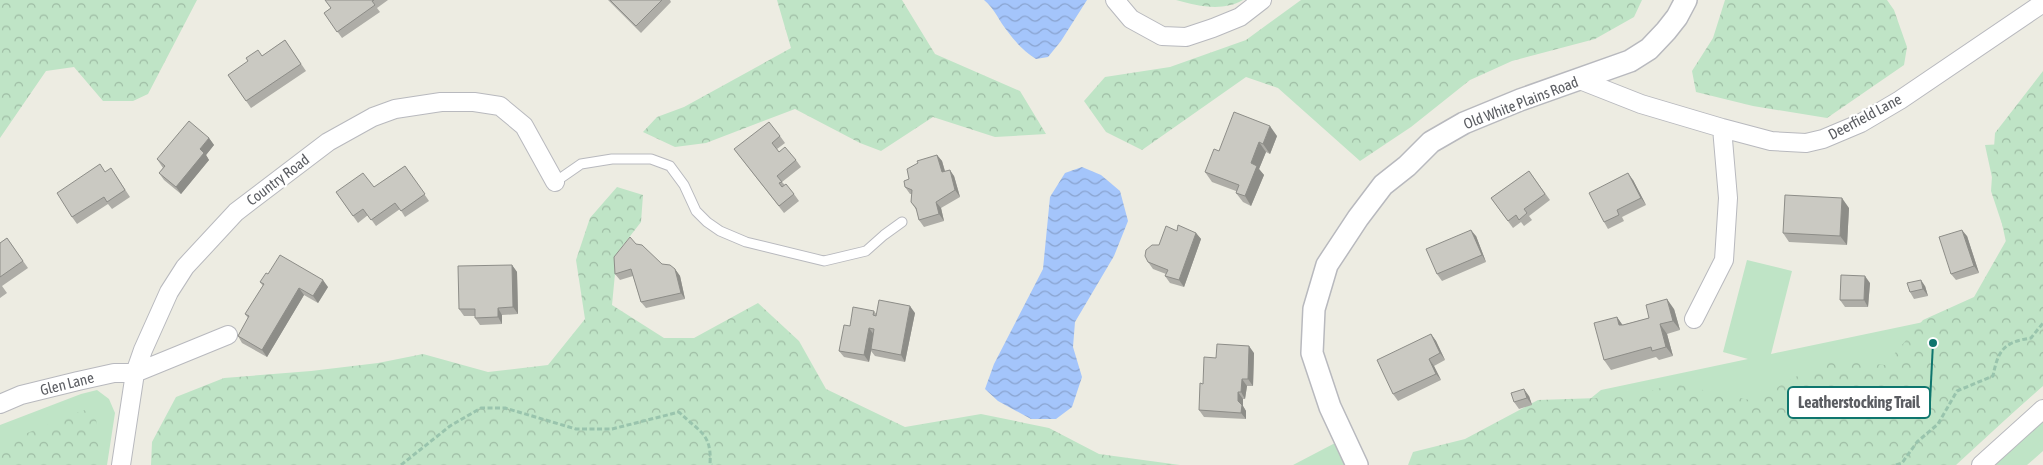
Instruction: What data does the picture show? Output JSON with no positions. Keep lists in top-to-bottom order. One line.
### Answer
{"streets":{"street":["Old White Plains Road","Deerfield Lane","Country Road","Glen Lane"]},"crossings":[["Old White Plains Road","Deerfield Lane"],["Country Road","Glen Lane"]],"places":["Leatherstocking Trail"]}
